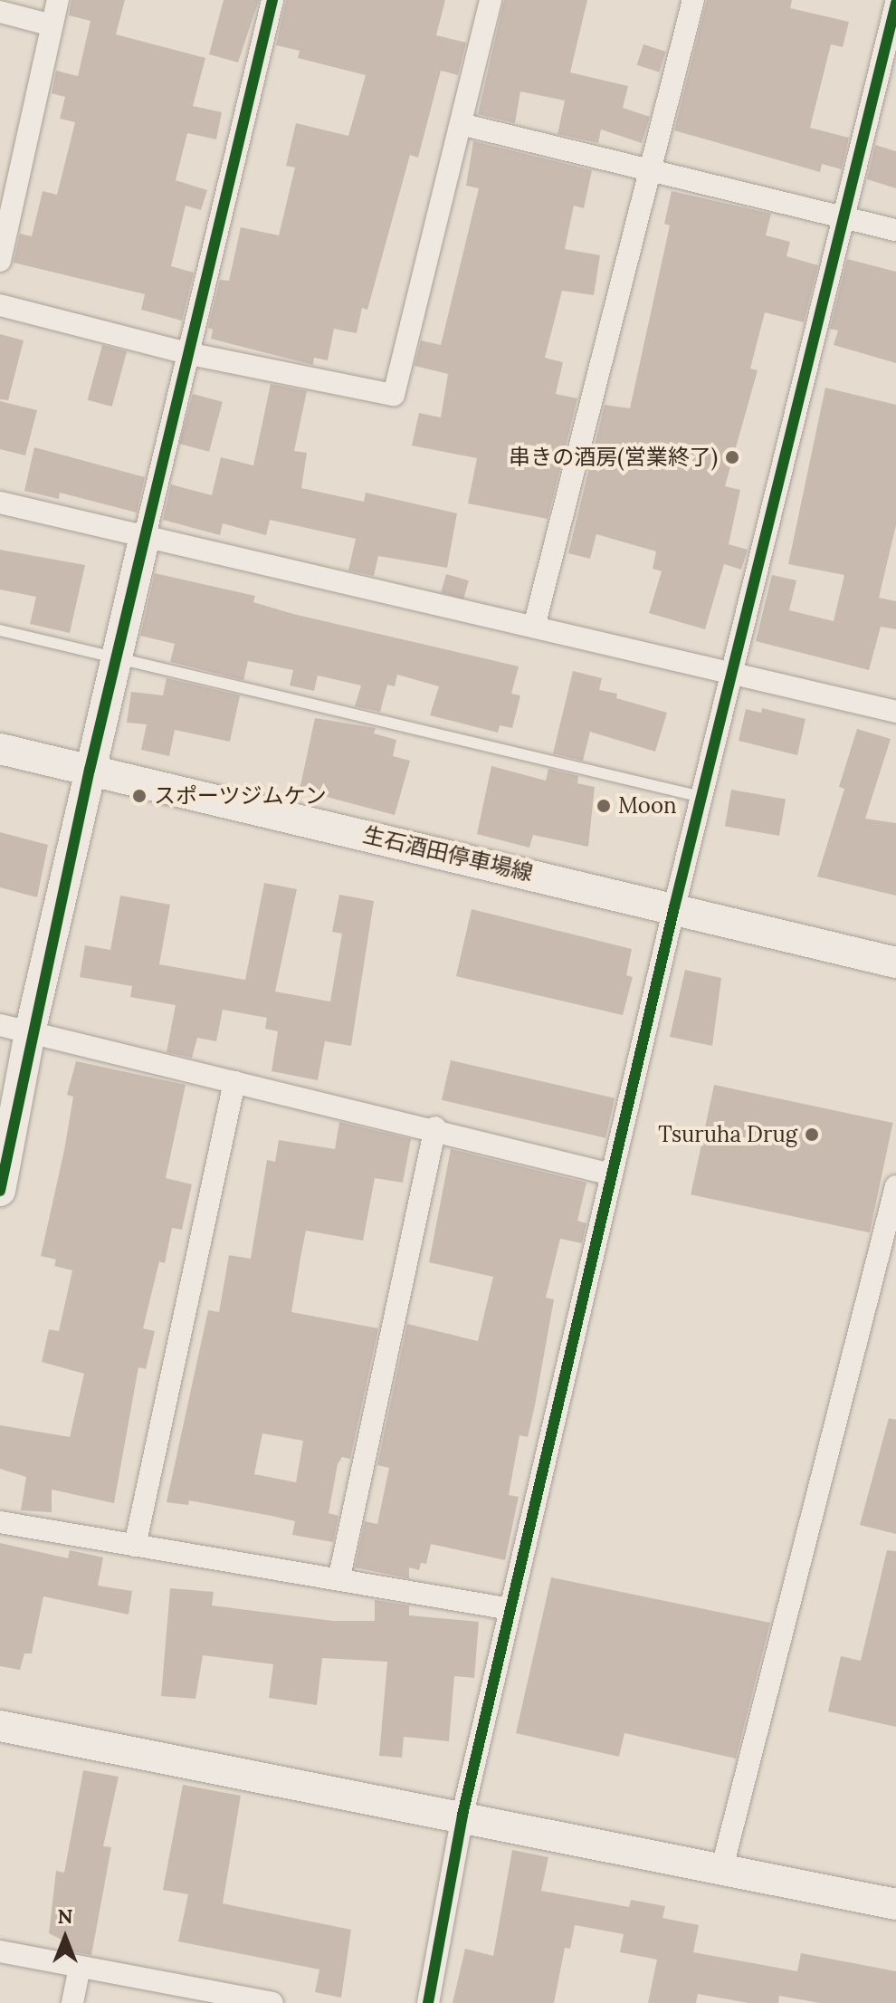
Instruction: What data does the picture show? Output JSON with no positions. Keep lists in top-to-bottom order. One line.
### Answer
{"streets":{"street":["生石酒田停車場線"]},"places":["串きの酒房(営業終了)","スポーツジムケン","Moon","Tsuruha Drug"],"north":"top"}
